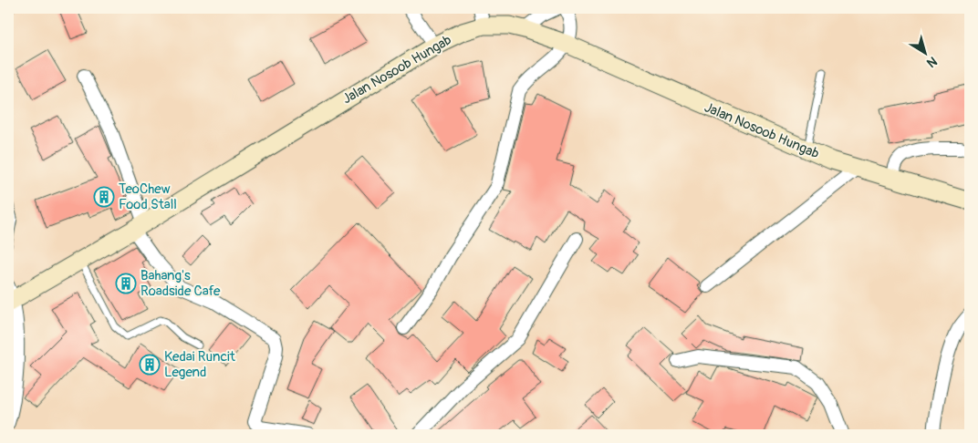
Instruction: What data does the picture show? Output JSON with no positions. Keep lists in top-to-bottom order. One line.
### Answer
{"streets":{"main road":["Jalan Nosoob Hungab"]},"places":{"building":["TeoChew Food Stall","Bahang's Roadside Cafe","Kedai Runcit Legend"]},"north":"bottom right"}
